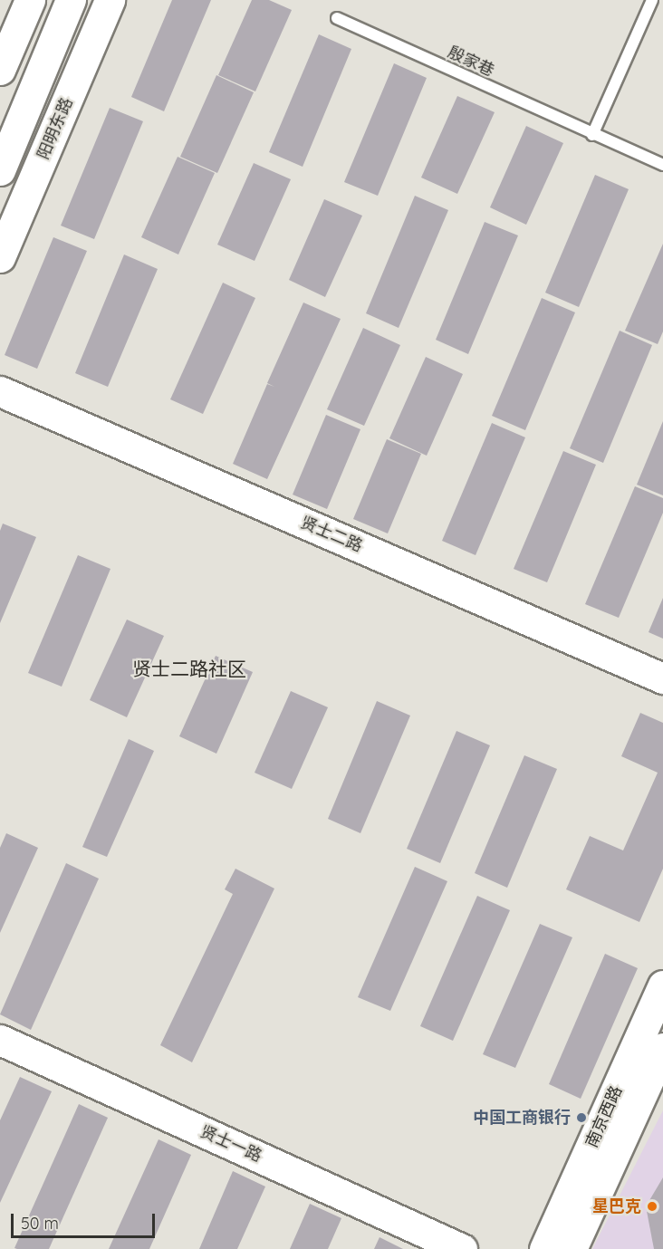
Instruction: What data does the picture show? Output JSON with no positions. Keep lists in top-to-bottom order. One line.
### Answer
{"streets":{"street":["阳明东路","贤士二路","南京西路","贤士一路"],"lane":["殷家巷"]},"districts":["贤士二路社区"],"places":["中国工商银行","星巴克"],"scale_bar":"50 m"}
